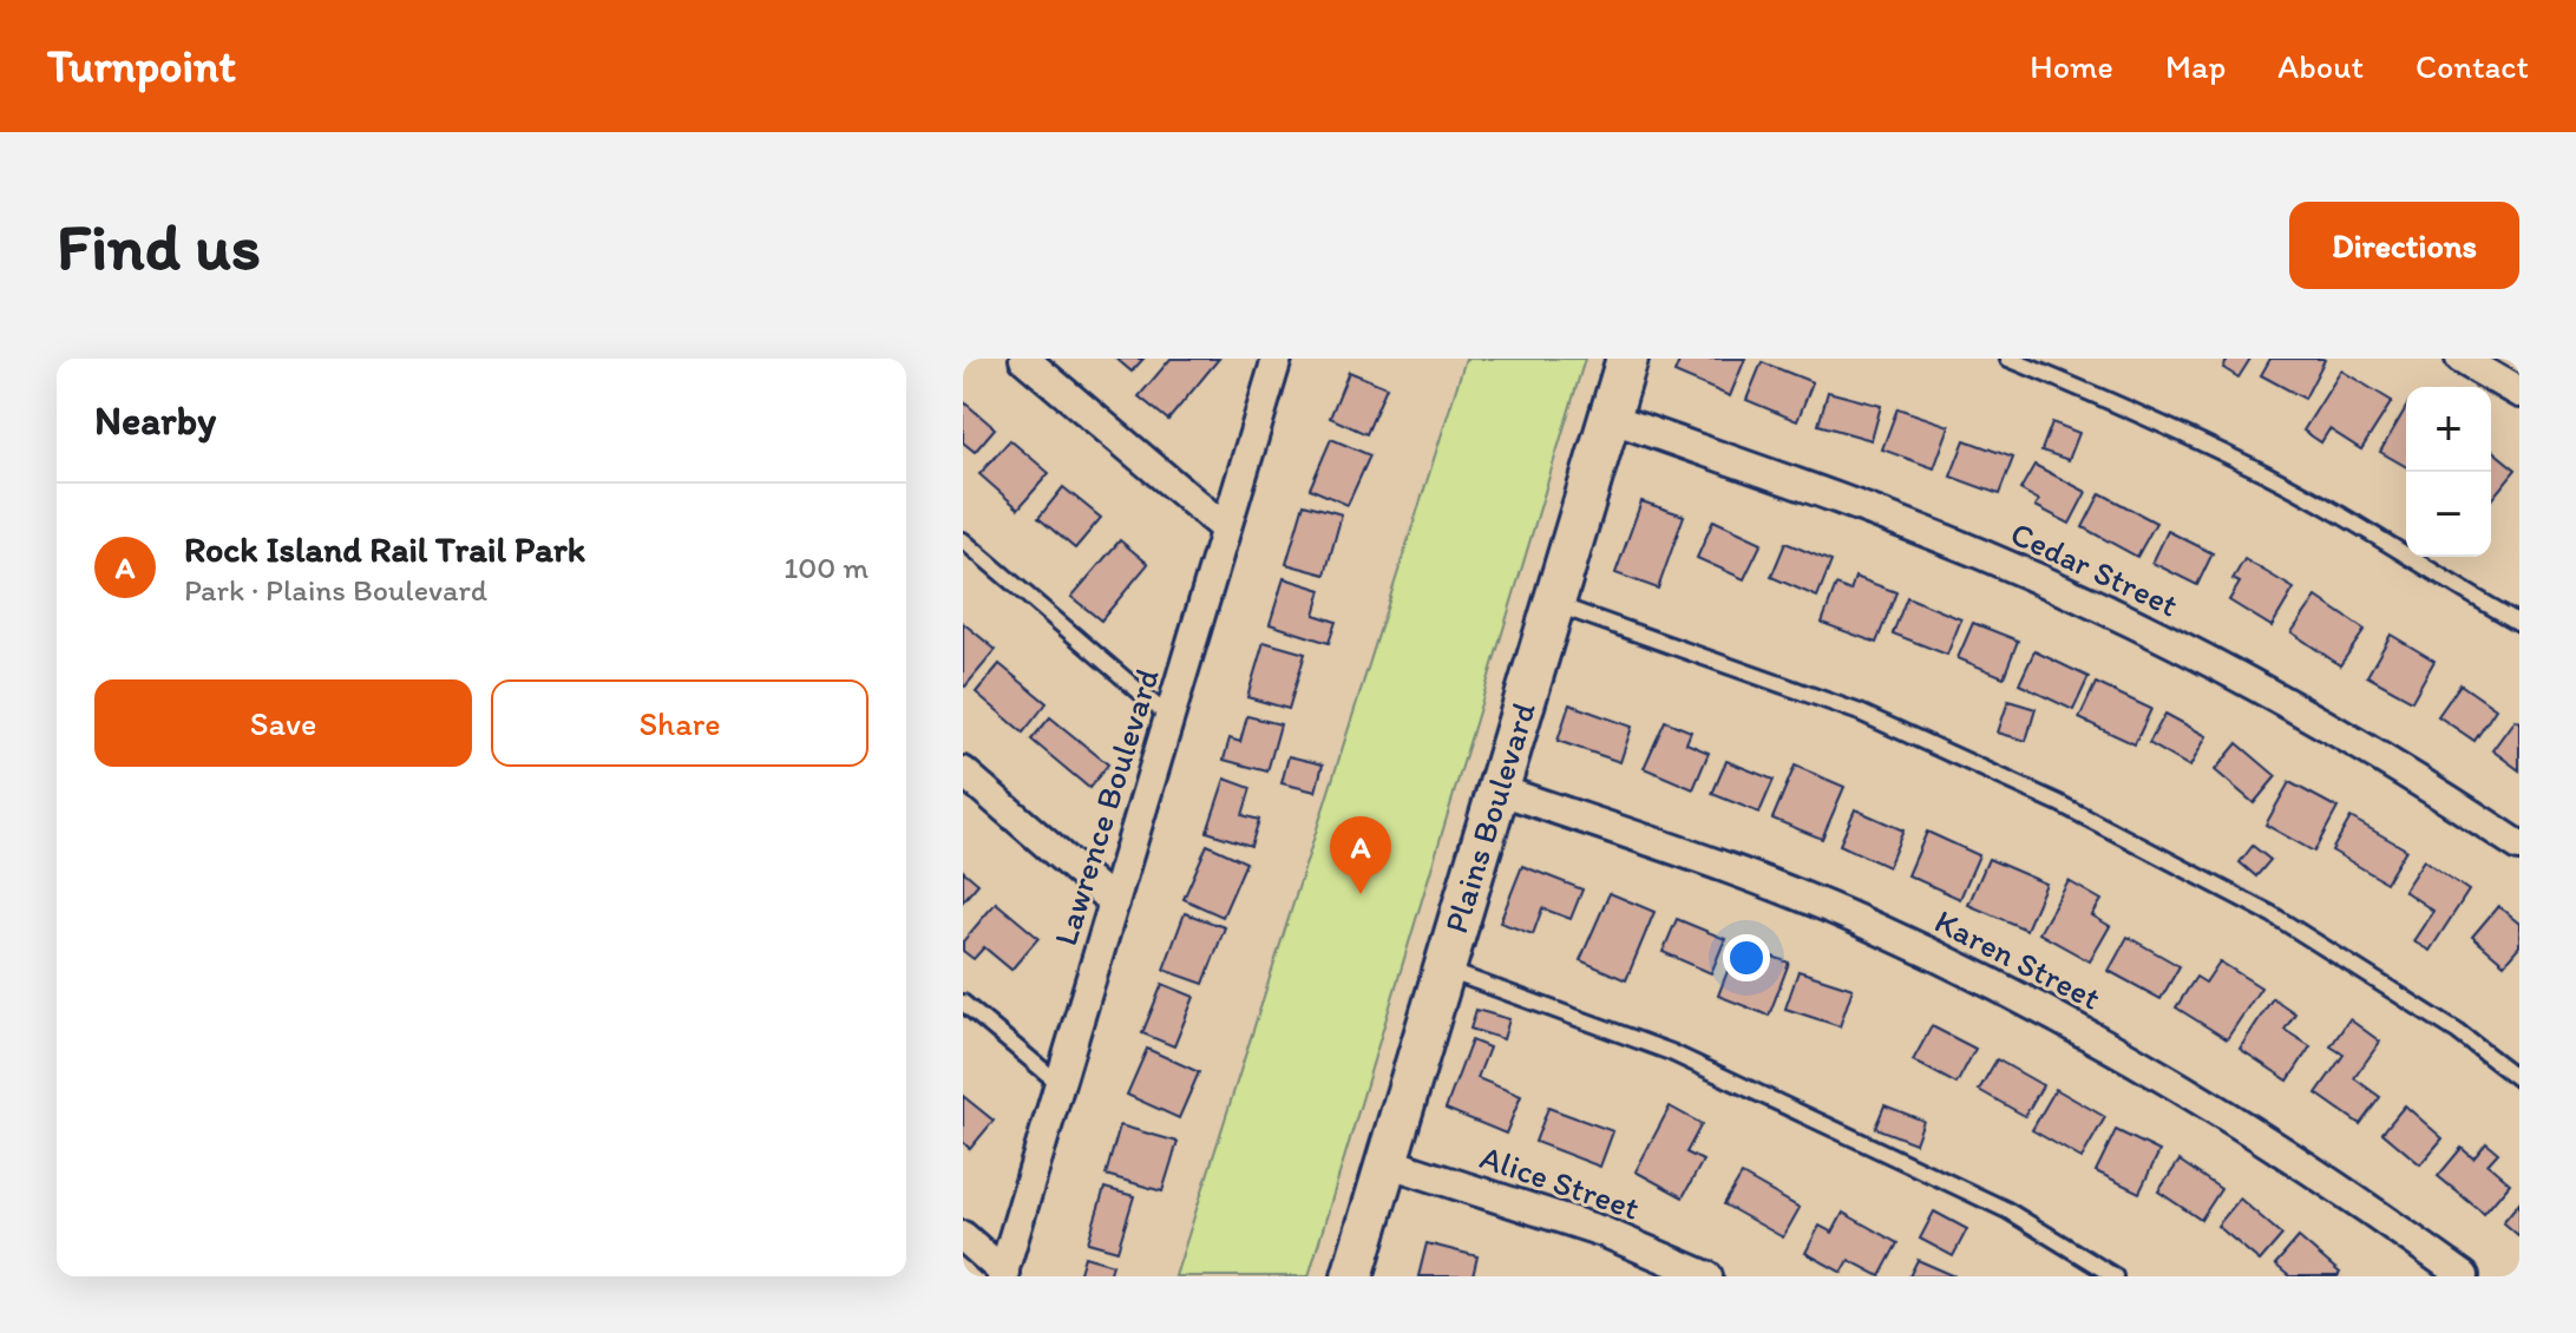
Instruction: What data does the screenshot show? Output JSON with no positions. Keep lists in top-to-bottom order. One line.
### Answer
{"streets":{"main road":["Plains Boulevard"],"street":["Cedar Street","Lawrence Boulevard","Karen Street","Alice Street"]},"crossings":[["Cedar Street","Plains Boulevard"],["Plains Boulevard","Karen Street"],["Plains Boulevard","Alice Street"]],"page":{"header":"Turnpoint","nav":["Home","Map","About","Contact"],"buttons":["Directions",["Save","Share"]],"title":"Find us","heading":"Nearby","map_buttons":["+","−"],"list":[{"mark":"A","name":"Rock Island Rail Trail Park","note":"Park · Plains Boulevard","value":"100 m"}],"pins":"A"}}
